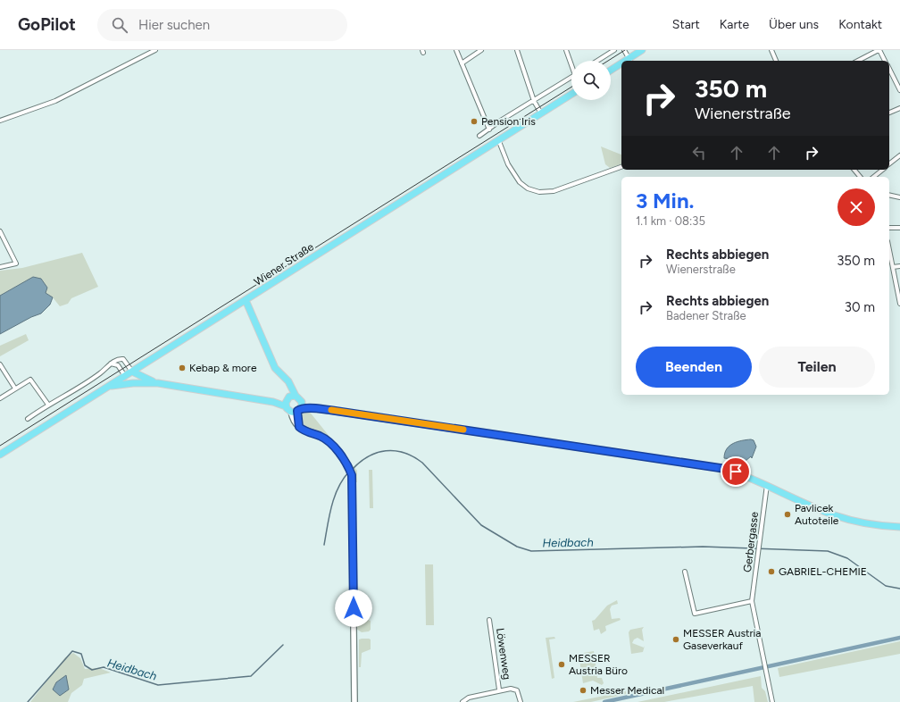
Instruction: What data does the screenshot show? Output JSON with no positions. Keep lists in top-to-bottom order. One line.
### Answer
{"streets":{"main road":["Wiener Straße"],"street":["Gerbergasse","Löwenweg"]},"water":["Heidbach"],"places":["Pension Iris","Kebap & more","Pavlicek Autoteile","GABRIEL-CHEMIE","MESSER Austria Gaseverkauf","MESSER Austria Büro","Messer Medical"],"page":{"header":"GoPilot","search":"Hier suchen","nav":["Start","Karte","Über uns","Kontakt"],"turn":["350 m","Wienerstraße"],"heading":["3 Min.","1.1 km · 08:35"],"list":[{"name":"Rechts abbiegen","note":"Wienerstraße","value":"350 m"},{"name":"Rechts abbiegen","note":"Badener Straße","value":"30 m"}],"buttons":["Beenden","Teilen"]}}
